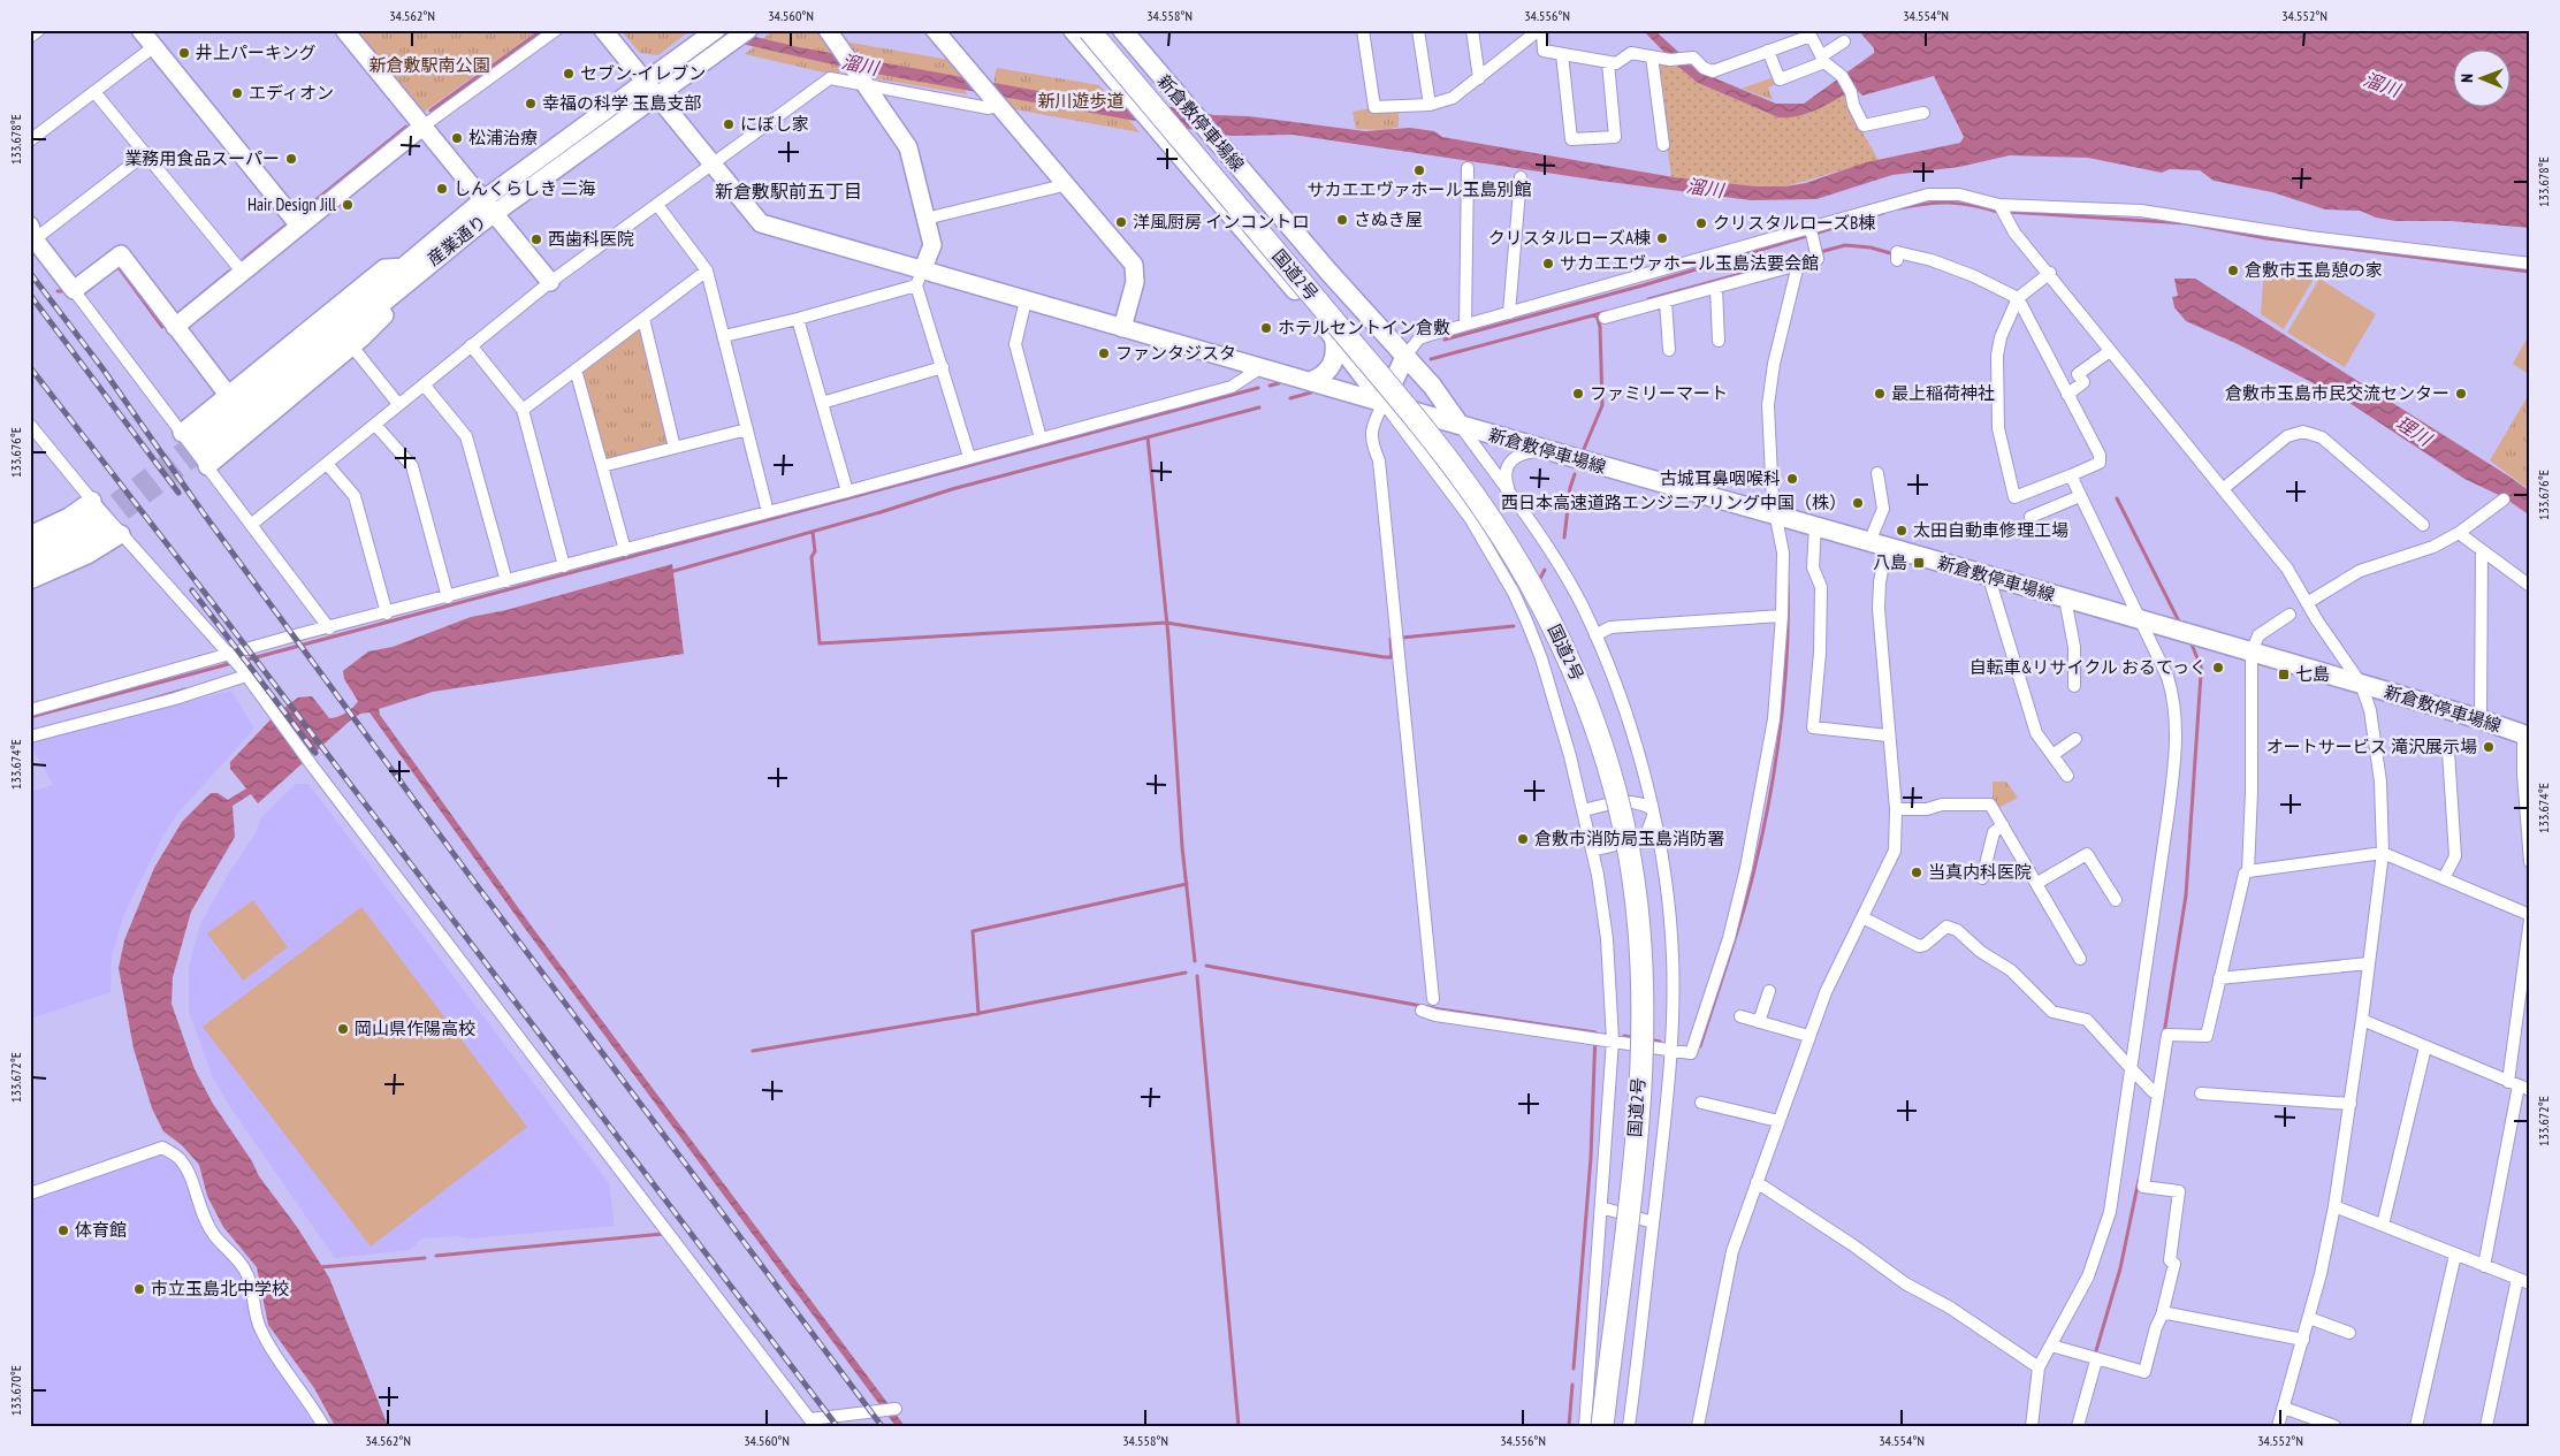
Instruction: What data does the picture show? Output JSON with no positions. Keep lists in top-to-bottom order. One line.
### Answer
{"streets":{"highway":["国道2号"],"main road":["新倉敷停車場線"],"street":["産業通り"]},"districts":["新倉敷駅前五丁目"],"water":["溜川","理川"],"parks":["新倉敷駅南公園","新川遊歩道"],"places":{"other":["井上パーキング","セブン-イレブン","エディオン","幸福の科学 玉島支部","にぼし家","松浦治療","業務用食品スーパー","サカエエヴァホール玉島別館","しんくらしき 二海","Hair Design Jill","さぬき屋","洋風厨房 インコントロ","クリスタルローズB棟","クリスタルローズA棟","西歯科医院","サカエエヴァホール玉島法要会館","倉敷市玉島憩の家","ホテルセントイン倉敷","ファンタジスタ","ファミリーマート","最上稲荷神社","倉敷市玉島市民交流センター","古城耳鼻咽喉科","西日本高速道路エンジニアリング中国（株）","太田自動車修理工場","自転車&リサイクル おるてっく","オートサービス 滝沢展示場","倉敷市消防局玉島消防署","当真内科医院","岡山県作陽高校","体育館","市立玉島北中学校"],"transit":["八島","七島"]},"north":"left","coordinates":["34.562°N","34.560°N","34.558°N","34.556°N","34.554°N","34.552°N","133.678°E","133.676°E","133.674°E","133.672°E","133.670°E"]}
